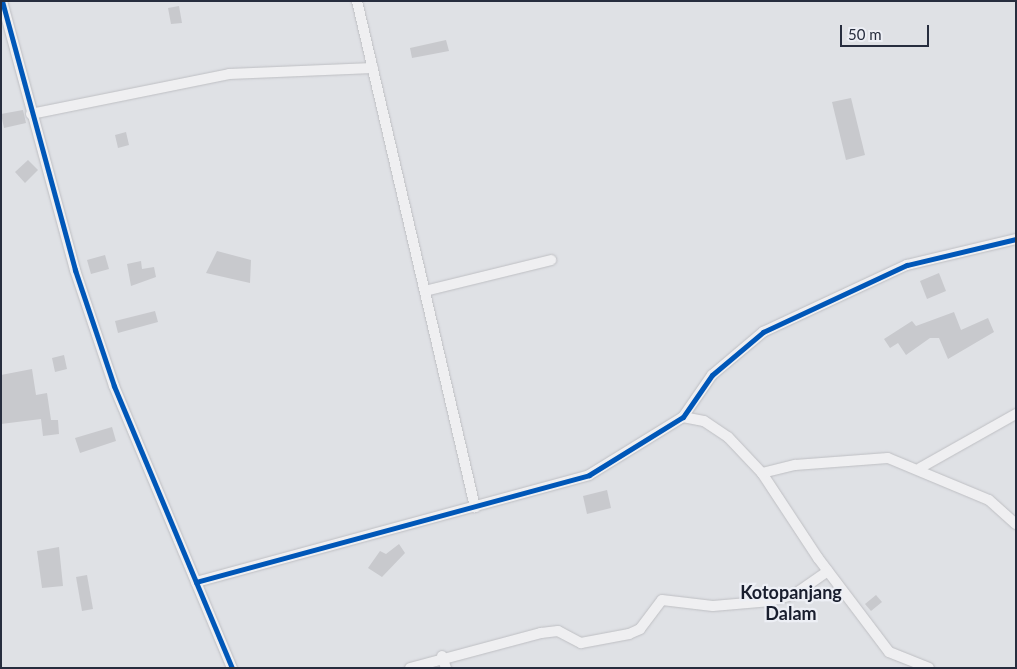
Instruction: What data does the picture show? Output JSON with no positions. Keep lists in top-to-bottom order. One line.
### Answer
{"districts":["Kotopanjang Dalam"],"scale_bar":"50 m"}
